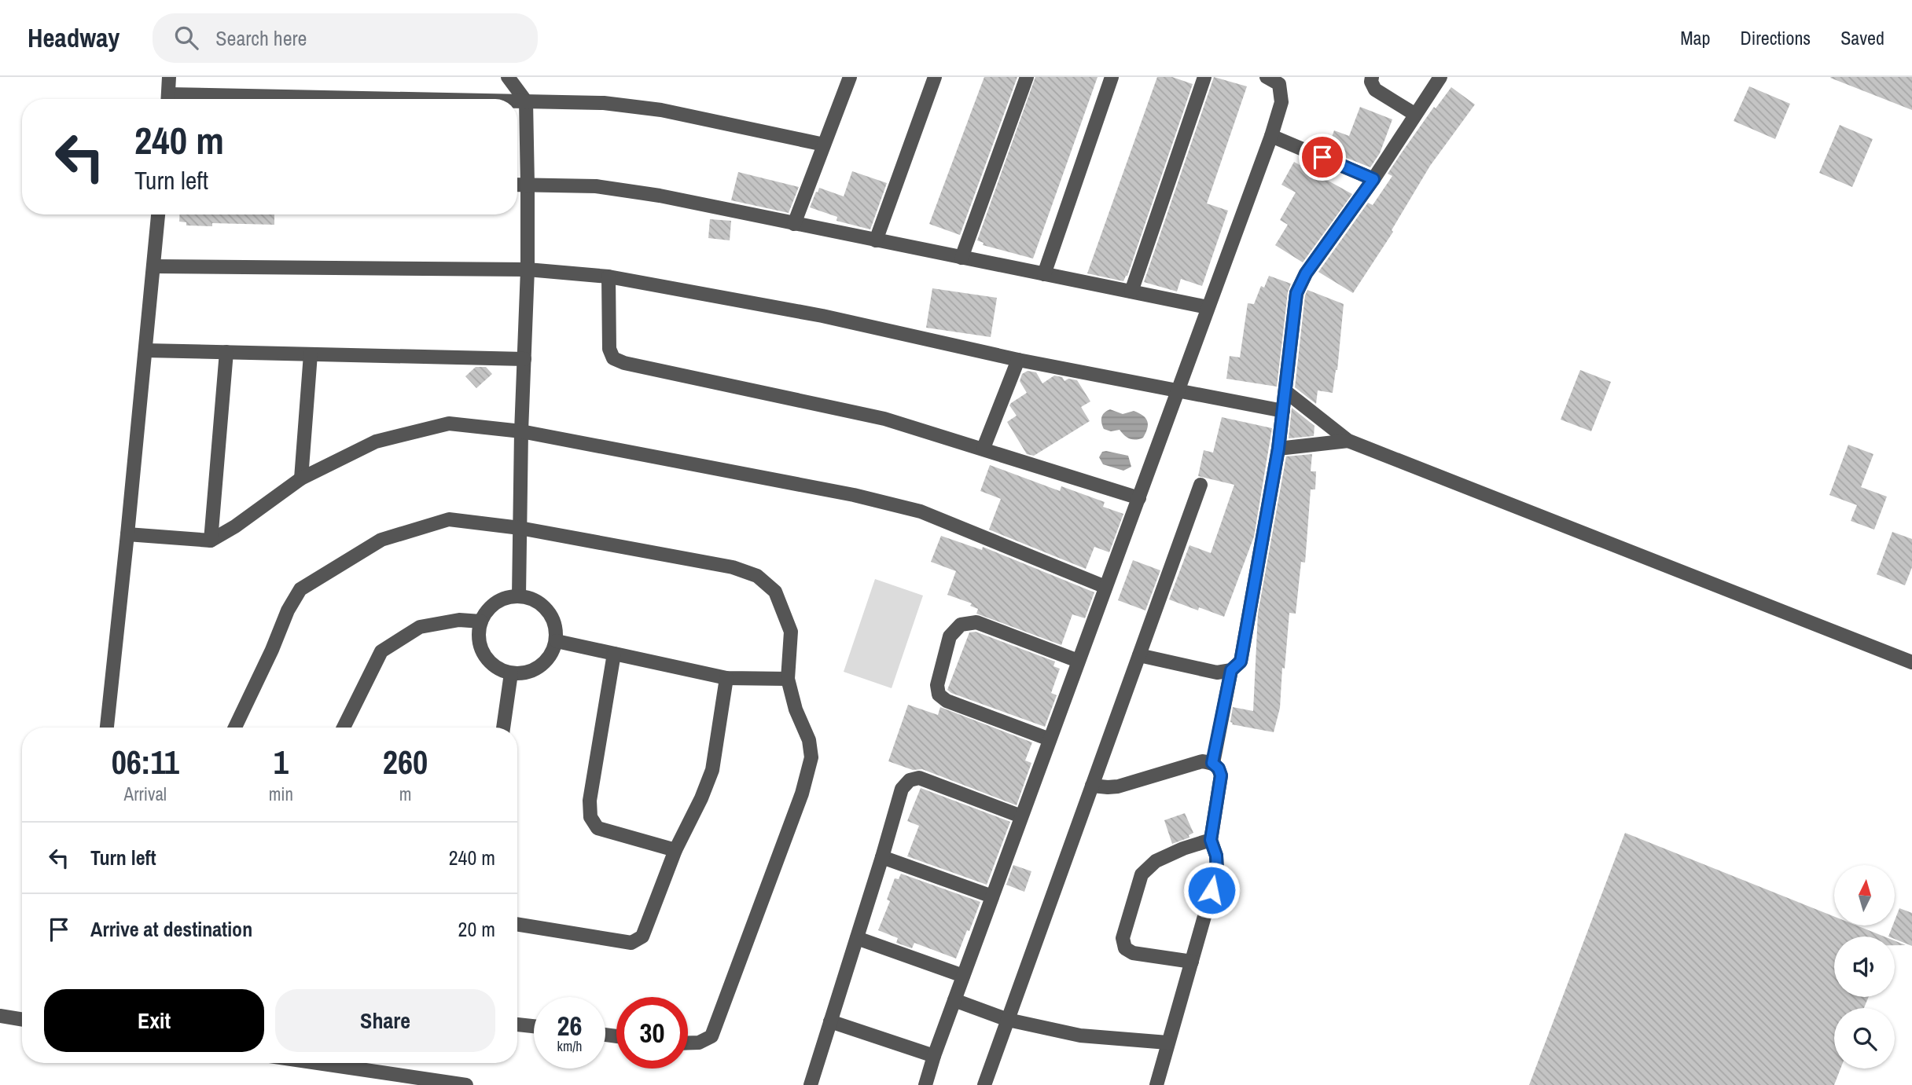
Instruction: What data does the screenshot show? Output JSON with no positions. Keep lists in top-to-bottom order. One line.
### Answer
{"north":"top","page":{"header":"Headway","search":"Search here","nav":["Map","Directions","Saved"],"turn":["240 m","Turn left"],"eta":["06:11","Arrival","1","min","260","m"],"list":[{"name":"Turn left","value":"240 m"},{"name":"Arrive at destination","value":"20 m"}],"buttons":["Exit","Share"],"speed":"26 km/h","limit":"30"}}
